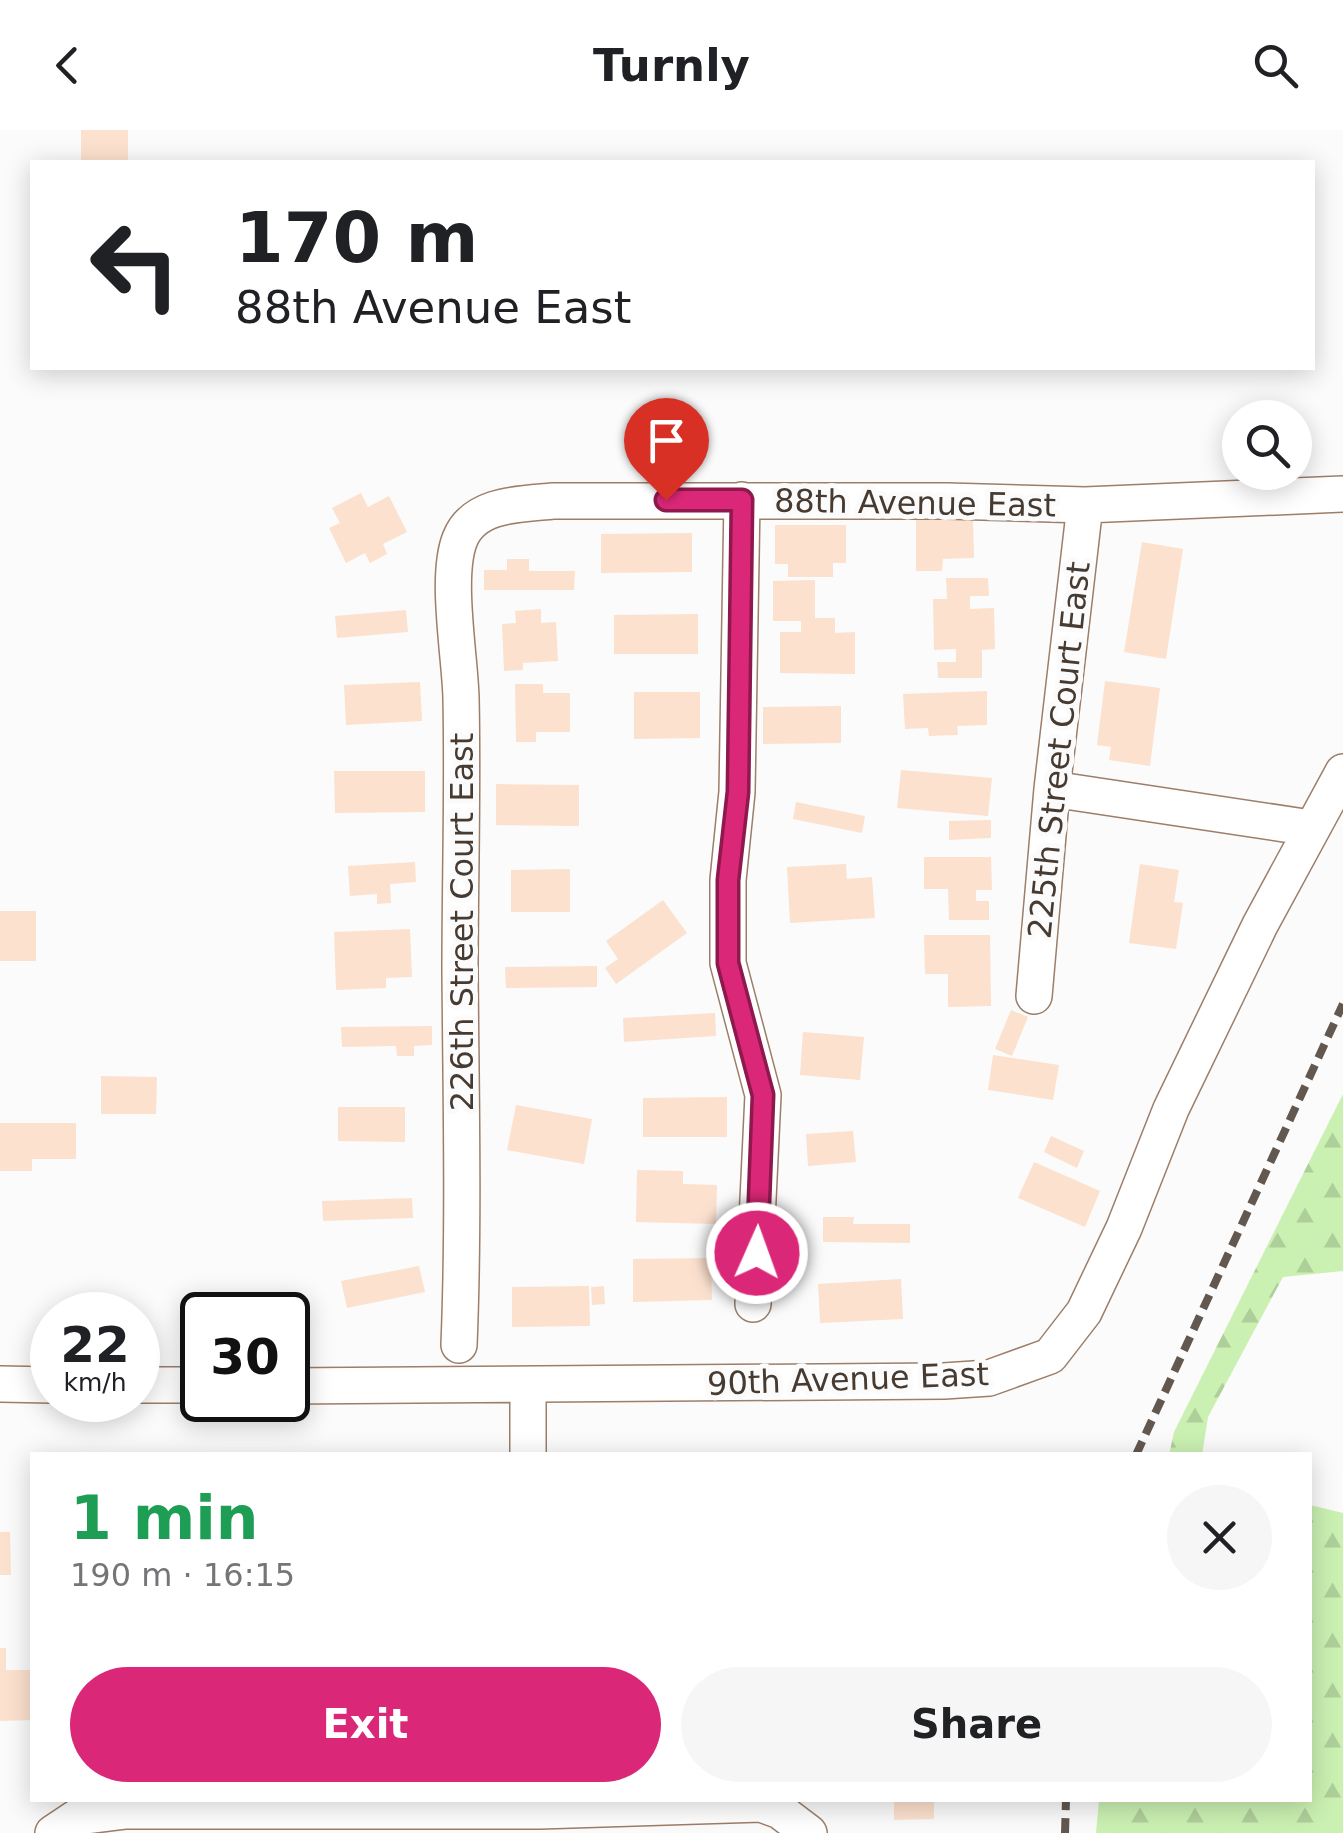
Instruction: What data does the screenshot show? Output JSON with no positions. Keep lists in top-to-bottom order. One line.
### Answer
{"streets":{"street":["88th Avenue East","225th Street Court East","226th Street Court East","90th Avenue East"]},"crossings":[["88th Avenue East","225th Street Court East"],["88th Avenue East","226th Street Court East"]],"page":{"header":"Turnly","turn":["170 m","88th Avenue East"],"speed":"22 km/h","limit":"30","heading":["1 min","190 m · 16:15"],"buttons":["Exit","Share"]}}
